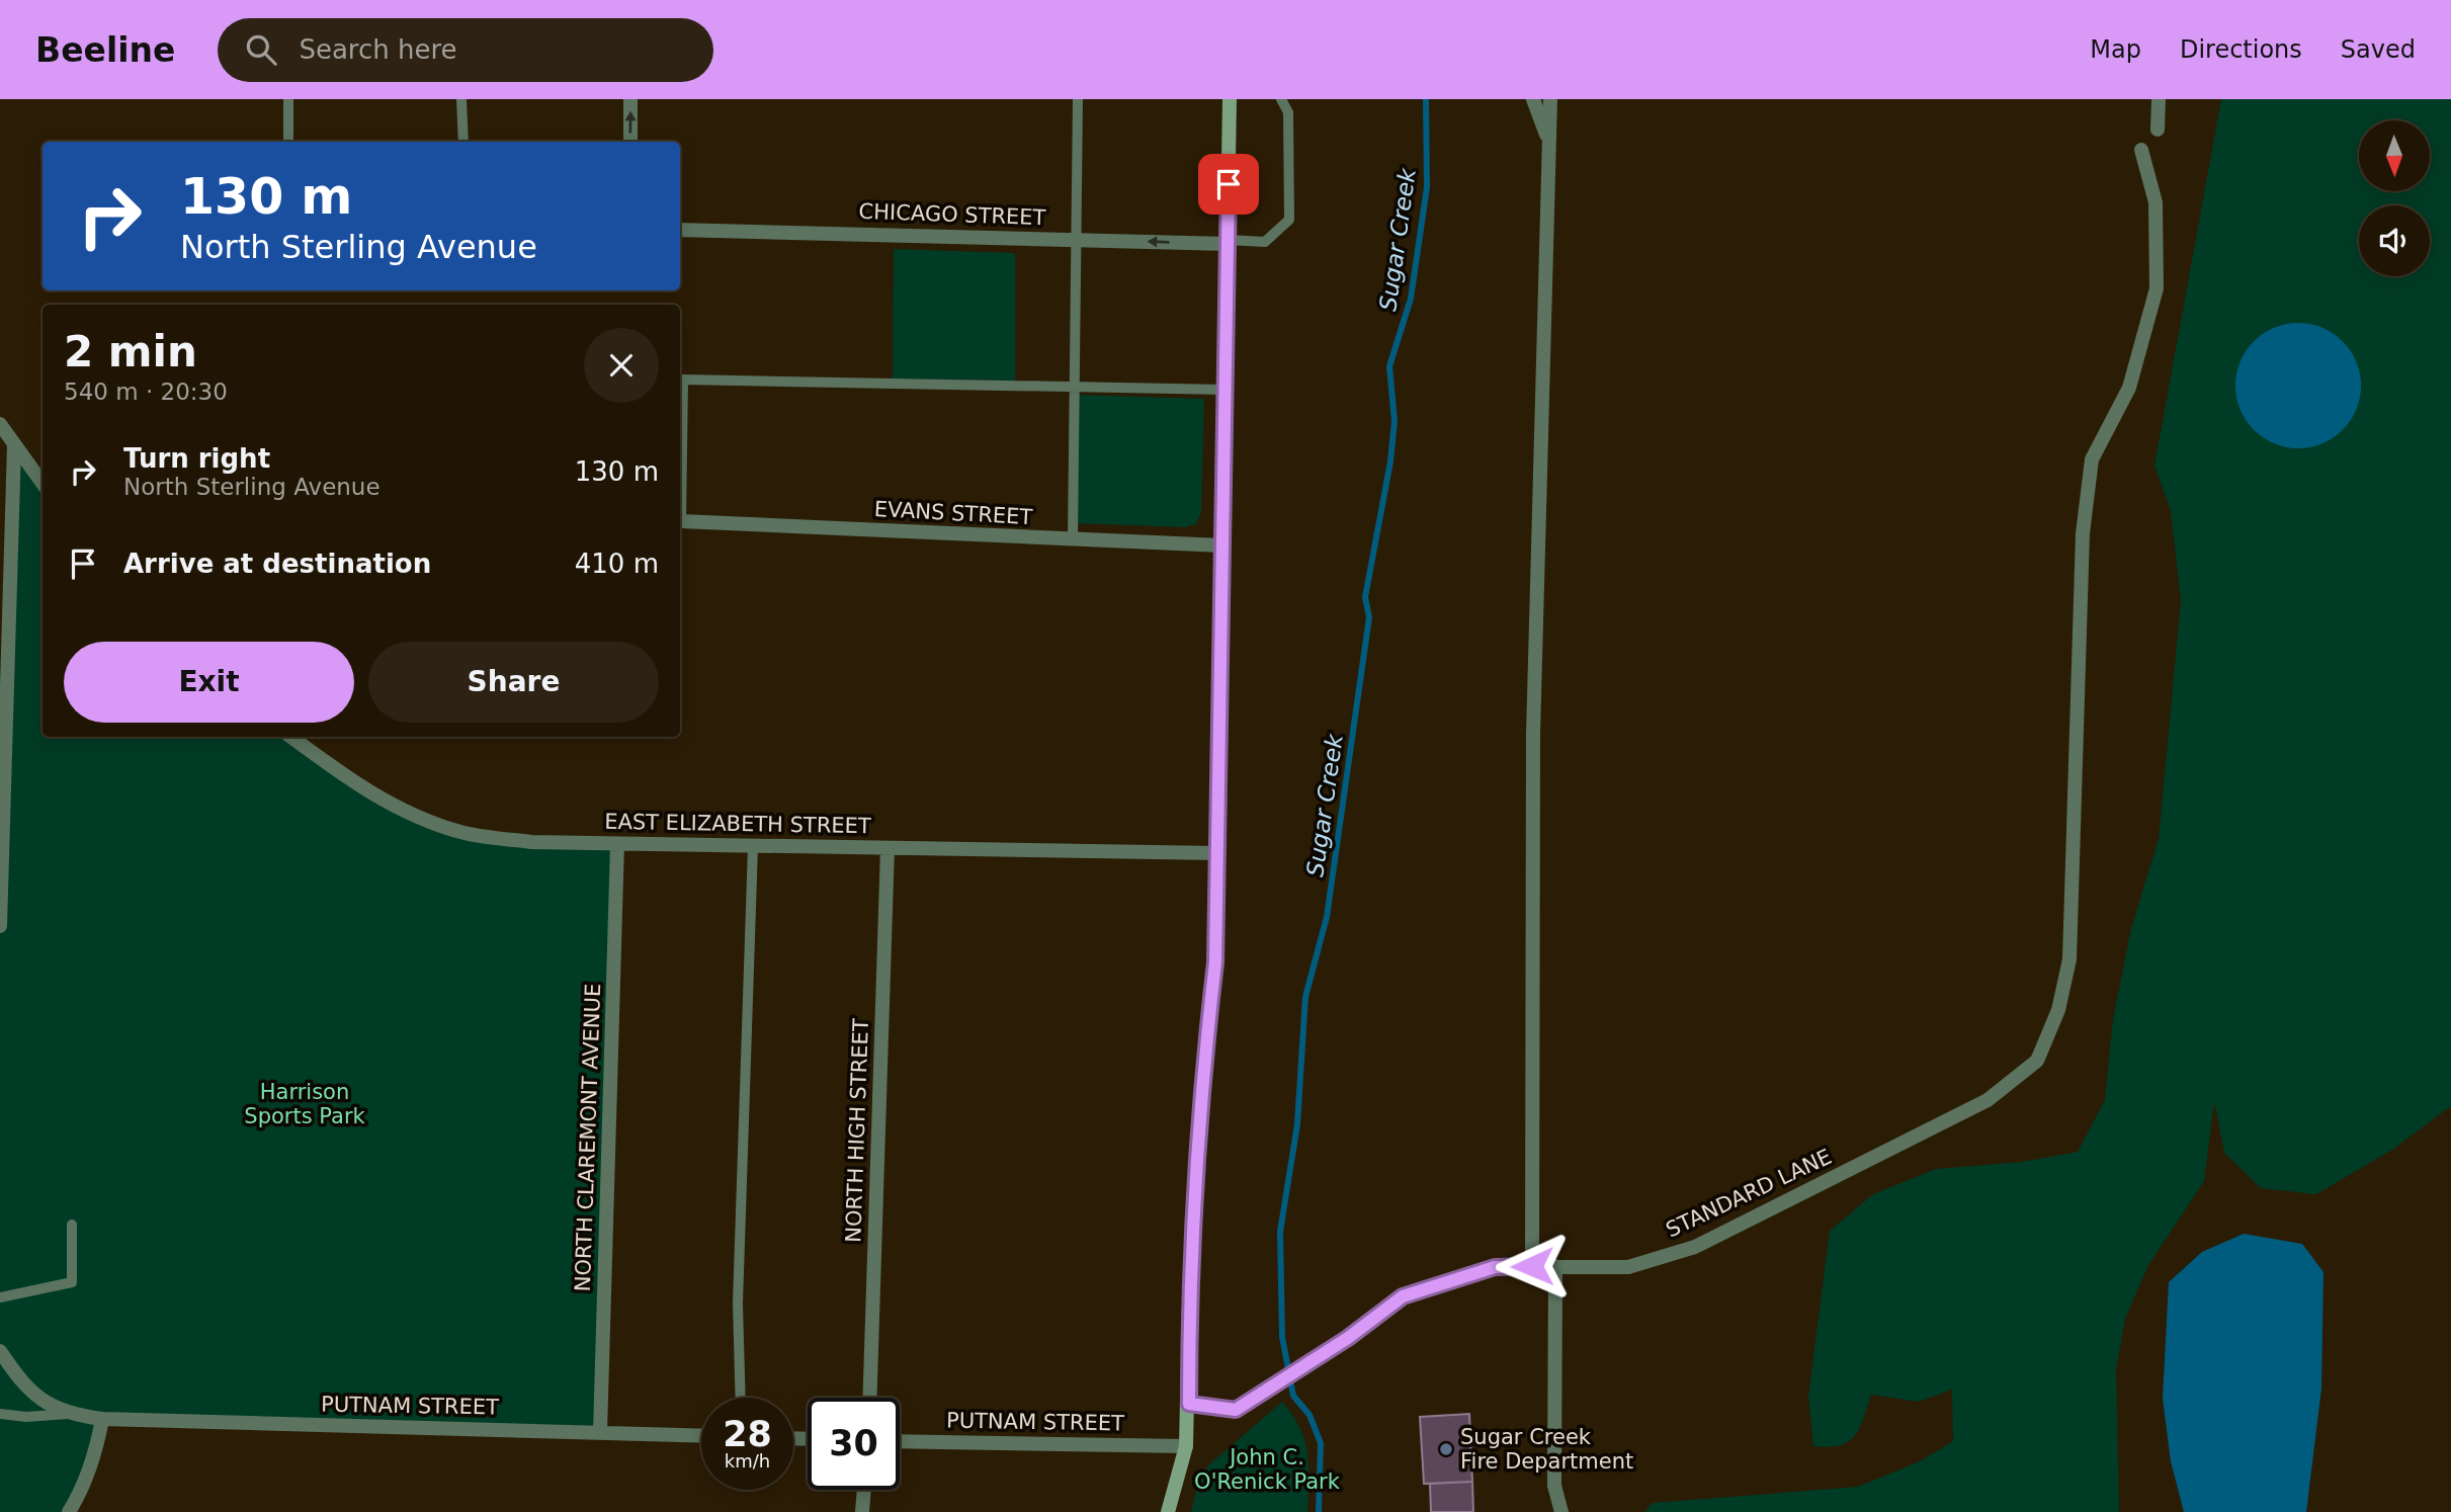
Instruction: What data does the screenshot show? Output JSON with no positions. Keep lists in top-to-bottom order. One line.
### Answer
{"streets":{"street":["CHICAGO STREET","EVANS STREET","EAST ELIZABETH STREET","NORTH HIGH STREET","NORTH CLAREMONT AVENUE","STANDARD LANE","PUTNAM STREET"]},"crossings":[["EAST ELIZABETH STREET","NORTH HIGH STREET"],["EAST ELIZABETH STREET","NORTH CLAREMONT AVENUE"],["NORTH CLAREMONT AVENUE","PUTNAM STREET"]],"water":["Sugar Creek"],"parks":["Harrison Sports Park","John C. O'Renick Park"],"places":["Sugar Creek Fire Department"],"north":"bottom","page":{"header":"Beeline","search":"Search here","nav":["Map","Directions","Saved"],"turn":["130 m","North Sterling Avenue"],"heading":["2 min","540 m · 20:30"],"list":[{"name":"Turn right","note":"North Sterling Avenue","value":"130 m"},{"name":"Arrive at destination","value":"410 m"}],"buttons":["Exit","Share"],"speed":"28 km/h","limit":"30"}}
